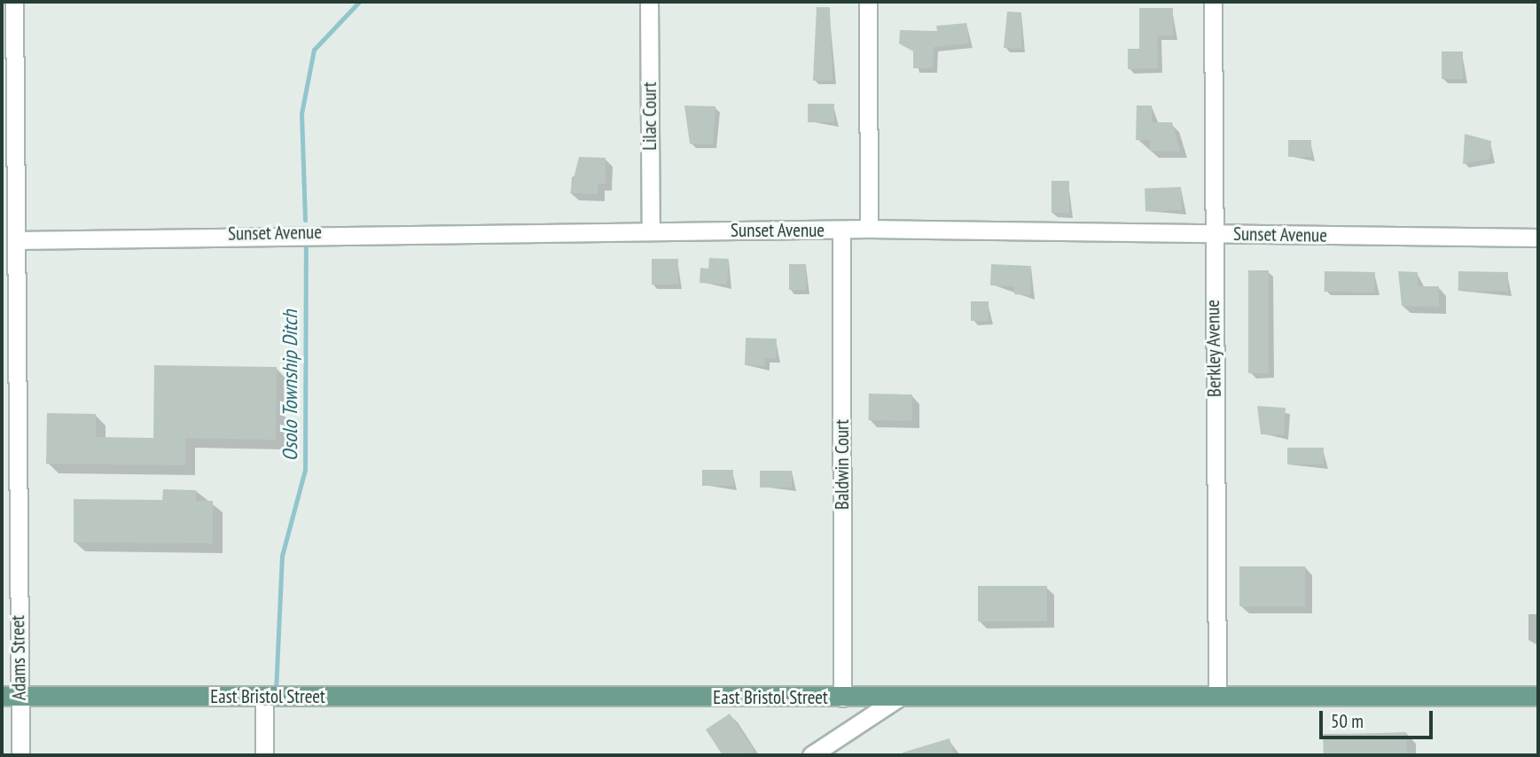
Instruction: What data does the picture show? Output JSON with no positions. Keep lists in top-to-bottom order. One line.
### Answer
{"streets":{"main road":["East Bristol Street"],"street":["Lilac Court","Sunset Avenue","Berkley Avenue","Baldwin Court","Adams Street"]},"crossings":[["Lilac Court","Sunset Avenue"],["Sunset Avenue","Berkley Avenue"],["Sunset Avenue","Baldwin Court"],["Sunset Avenue","Adams Street"],["Berkley Avenue","East Bristol Street"],["Baldwin Court","East Bristol Street"],["Adams Street","East Bristol Street"]],"water":["Osolo Township Ditch"],"scale_bar":"50 m"}
